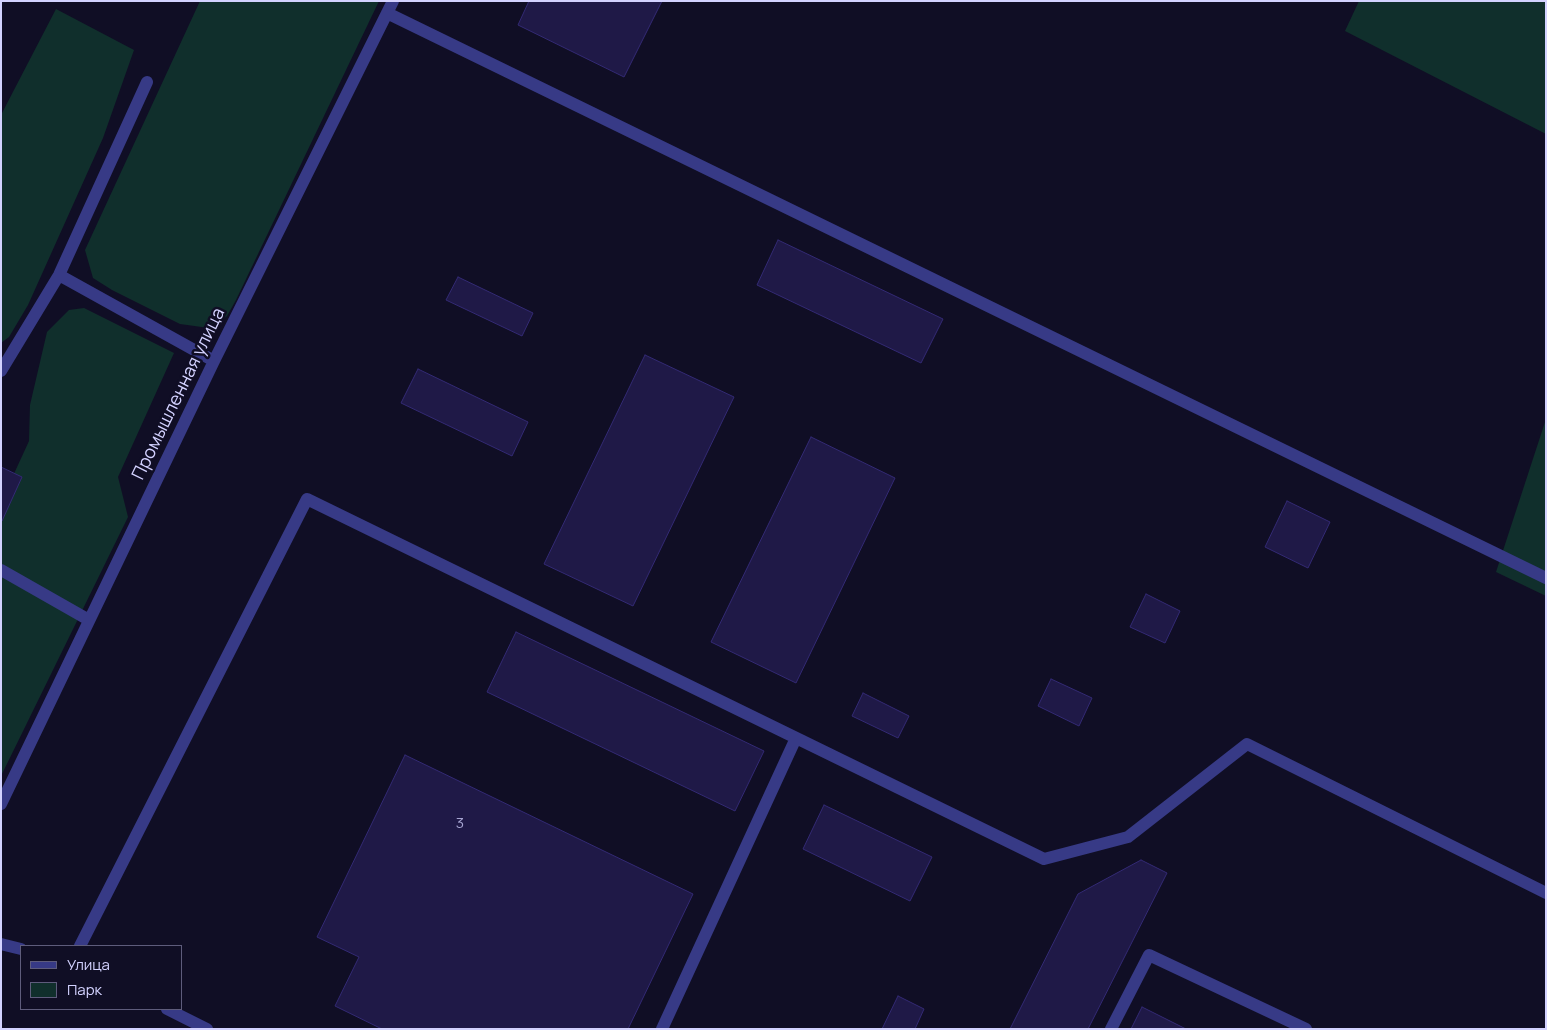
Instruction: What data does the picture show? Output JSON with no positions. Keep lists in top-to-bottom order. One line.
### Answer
{"streets":{"street":["Промышленная улица"]},"house_numbers":["3"],"legend":["Улица","Парк"]}
